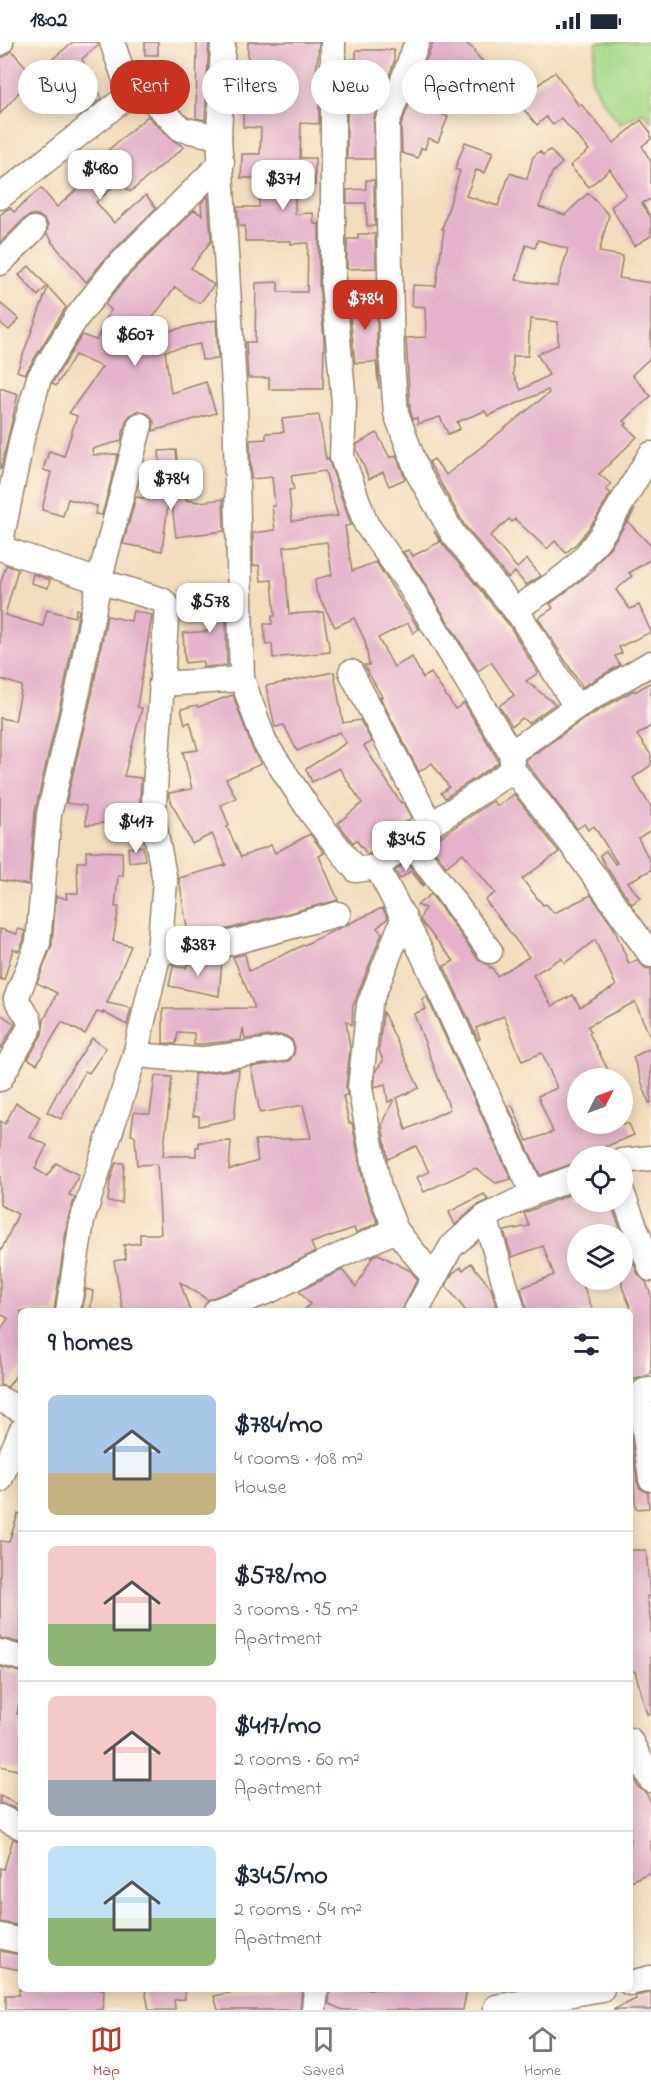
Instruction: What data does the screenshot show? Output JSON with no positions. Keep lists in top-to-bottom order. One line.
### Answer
{"north":"top right","page":{"status":"18:02","chip":["Buy","Rent","Filters","New","Apartment"],"price":["$480","$371","$784","$607","$784","$578","$417","$345","$387"],"heading":"9 homes","list":[{"name":"$784/mo","note":"4 rooms · 108 m² · House"},{"name":"$578/mo","note":"3 rooms · 95 m² · Apartment"},{"name":"$417/mo","note":"2 rooms · 60 m² · Apartment"},{"name":"$345/mo","note":"2 rooms · 54 m² · Apartment"}],"tabs":["Map","Saved","Home"]}}
